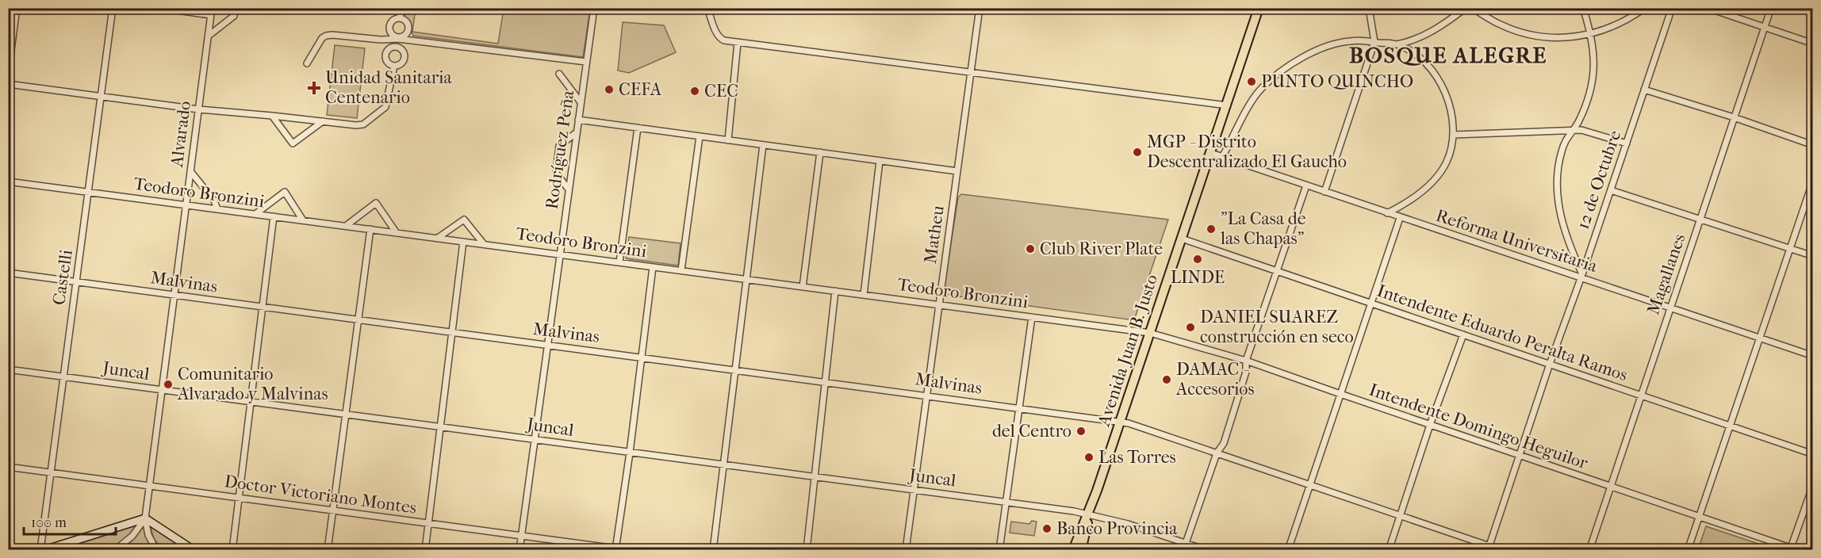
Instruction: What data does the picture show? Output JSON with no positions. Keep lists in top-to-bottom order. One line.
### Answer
{"streets":{"main road":["Avenida Juan B. Justo"],"street":["Alvarado","Rodríguez Peña","12 de Octubre","Teodoro Bronzini","Matheu","Reforma Universitaria","Magallanes","Castelli","Malvinas","Intendente Eduardo Peralta Ramos","Juncal","Intendente Domingo Heguilor","Doctor Victoriano Montes"]},"crossings":[["Alvarado","Teodoro Bronzini"],["Alvarado","Malvinas"],["Alvarado","Juncal"],["Alvarado","Doctor Victoriano Montes"],["Rodríguez Peña","Teodoro Bronzini"],["Rodríguez Peña","Malvinas"],["Rodríguez Peña","Juncal"],["Rodríguez Peña","Doctor Victoriano Montes"],["12 de Octubre","Reforma Universitaria"],["12 de Octubre","Malvinas"],["12 de Octubre","Intendente Eduardo Peralta Ramos"],["12 de Octubre","Intendente Domingo Heguilor"],["Teodoro Bronzini","Matheu"],["Teodoro Bronzini","Castelli"],["Teodoro Bronzini","Avenida Juan B. Justo"],["Teodoro Bronzini","Intendente Domingo Heguilor"],["Matheu","Malvinas"],["Matheu","Juncal"],["Reforma Universitaria","Magallanes"],["Reforma Universitaria","Avenida Juan B. Justo"],["Magallanes","Intendente Eduardo Peralta Ramos"],["Magallanes","Intendente Domingo Heguilor"],["Castelli","Malvinas"],["Castelli","Juncal"],["Castelli","Doctor Victoriano Montes"],["Malvinas","Avenida Juan B. Justo"],["Intendente Eduardo Peralta Ramos","Avenida Juan B. Justo"],["Avenida Juan B. Justo","Juncal"],["Avenida Juan B. Justo","Intendente Domingo Heguilor"]],"districts":["BOSQUE ALEGRE"],"places":{"other":["PUNTO QUINCHO","CEFA","CEC","MGP - Distrito Descentralizado El Gaucho","\"La Casa de las Chapas\"","Club River Plate","LINDE","DANIEL SUAREZ construcción en seco","DAMAC - Accesorios","Comunitario Alvarado y Malvinas","del Centro","Las Torres","Banco Provincia"],"health":["Unidad Sanitaria Centenario"]},"scale_bar":"100 m"}
